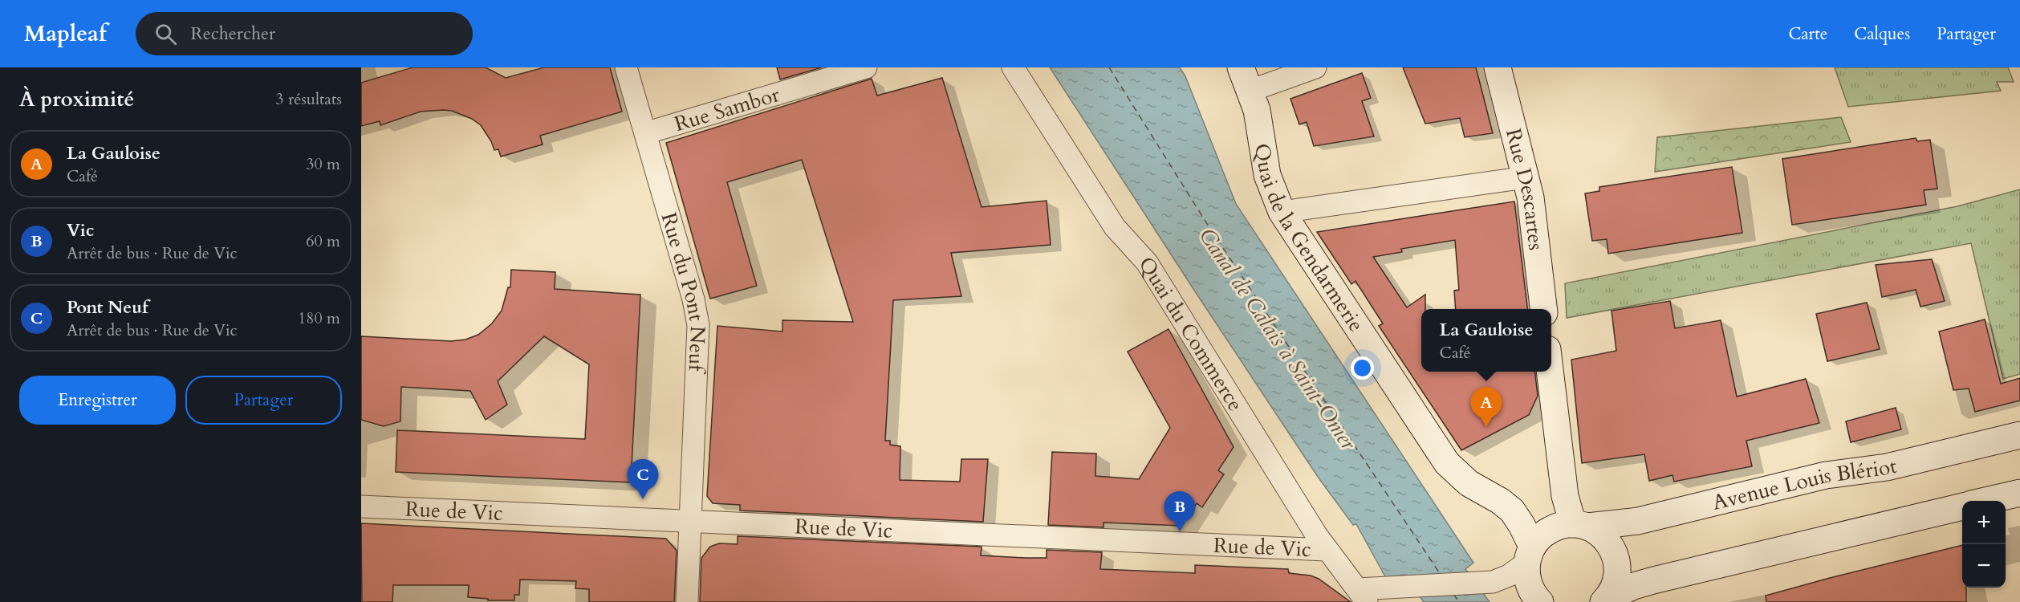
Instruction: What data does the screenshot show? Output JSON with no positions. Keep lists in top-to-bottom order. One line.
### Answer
{"streets":{"street":["Rue Sambor","Rue Descartes","Quai de la Gendarmerie","Rue du Pont Neuf","Quai du Commerce","Avenue Louis Blériot","Rue de Vic"]},"crossings":[["Rue Sambor","Rue du Pont Neuf"],["Quai de la Gendarmerie","Avenue Louis Blériot"],["Rue du Pont Neuf","Rue de Vic"],["Quai du Commerce","Rue de Vic"]],"water":["Canal de Calais à Saint-Omer"],"page":{"header":"Mapleaf","search":"Rechercher","nav":["Carte","Calques","Partager"],"heading":["À proximité","3 résultats"],"list":[{"mark":"A","name":"La Gauloise","note":"Café","value":"30 m"},{"mark":"B","name":"Vic","note":"Arrêt de bus · Rue de Vic","value":"60 m"},{"mark":"C","name":"Pont Neuf","note":"Arrêt de bus · Rue de Vic","value":"180 m"}],"popup":["La Gauloise","Café"],"buttons":["Enregistrer","Partager"],"pins":["A","C","B"],"map_buttons":["+","−"]}}
